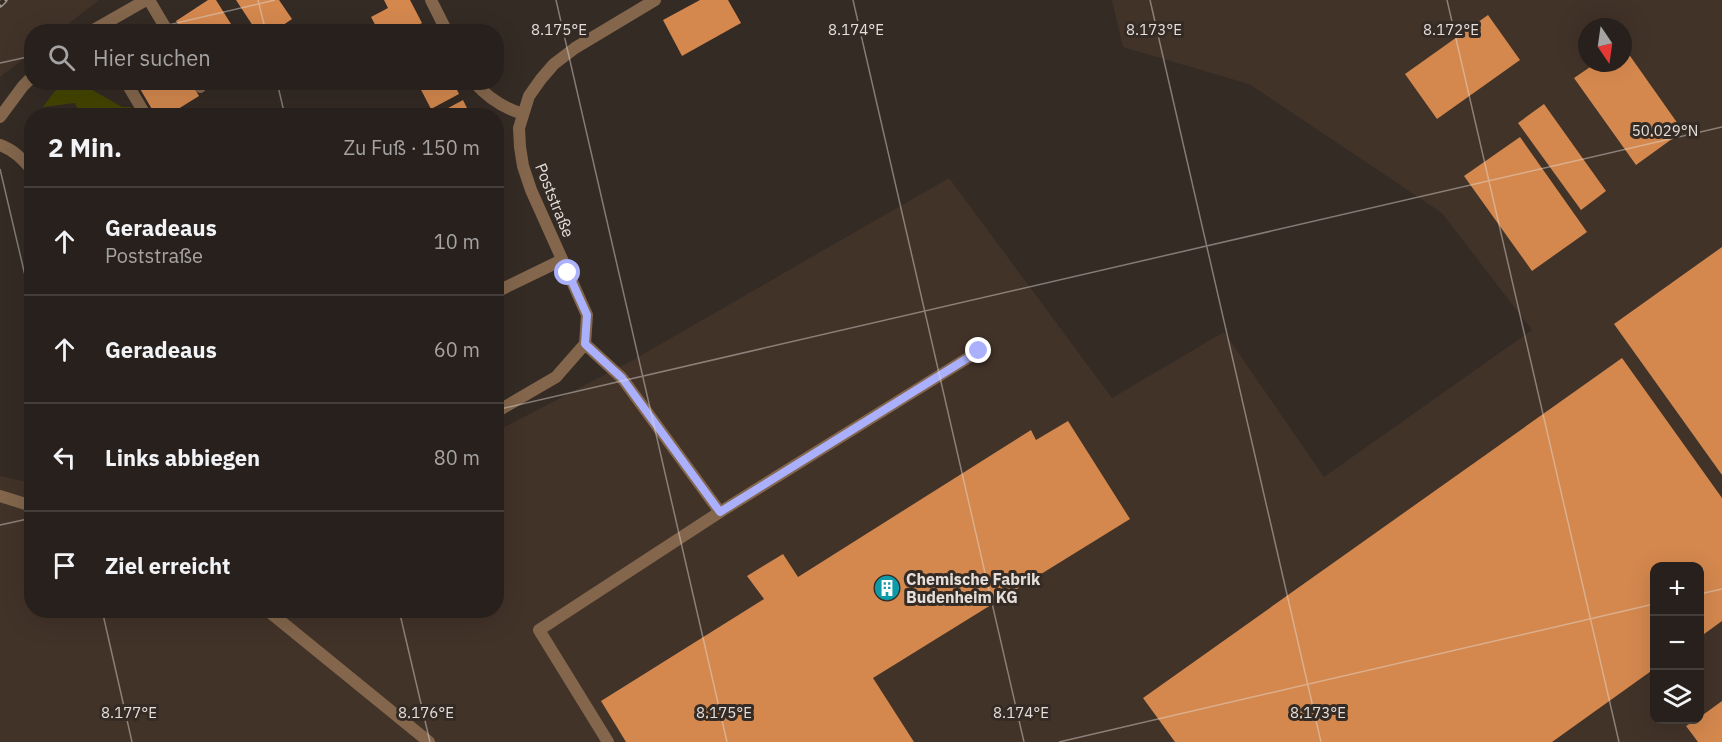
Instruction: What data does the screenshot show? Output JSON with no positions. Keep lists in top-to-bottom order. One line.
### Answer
{"streets":{"street":["Poststraße"]},"places":{"building":["Chemische Fabrik Budenheim KG"]},"north":"bottom","page":{"search":"Hier suchen","heading":["2 Min.","Zu Fuß · 150 m"],"list":[["Geradeaus","Poststraße","10 m"],["Geradeaus","60 m"],["Links abbiegen","80 m"],"Ziel erreicht"],"map_buttons":["+","−"]},"coordinates":["8.175°E","8.174°E","8.173°E","8.172°E","50.029°N","8.177°E","8.176°E"]}
